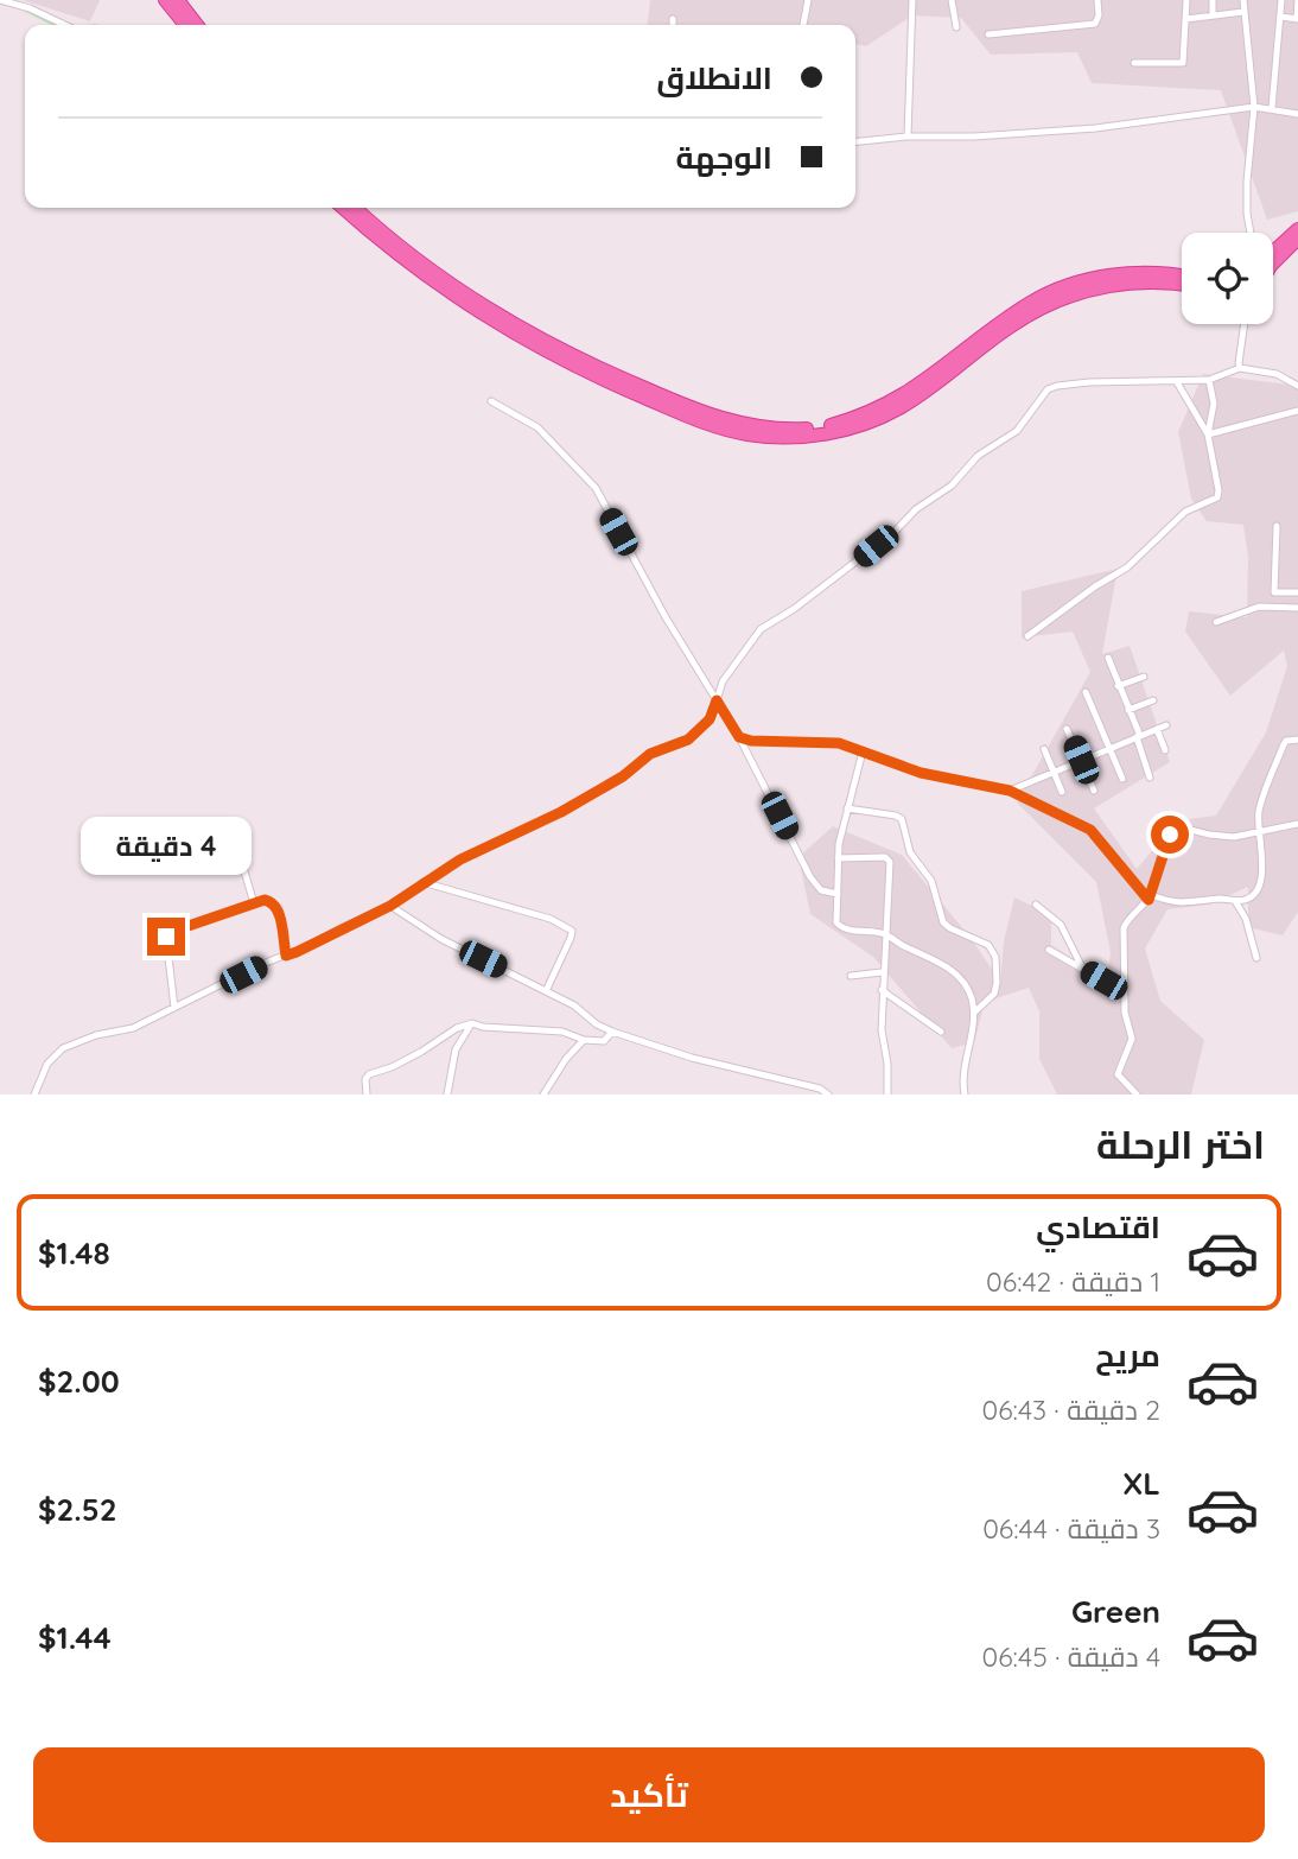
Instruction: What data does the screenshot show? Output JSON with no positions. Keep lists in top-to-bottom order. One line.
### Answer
{"page":{"banner":["الانطلاق","الوجهة"],"bubble":"4 دقيقة","heading":"اختر الرحلة","list":[{"name":"اقتصادي","note":"1 دقيقة · 06:42","value":"$1.48"},{"name":"مريح","note":"2 دقيقة · 06:43","value":"$2.00"},{"name":"XL","note":"3 دقيقة · 06:44","value":"$2.52"},{"name":"Green","note":"4 دقيقة · 06:45","value":"$1.44"}],"buttons":"تأكيد"}}
